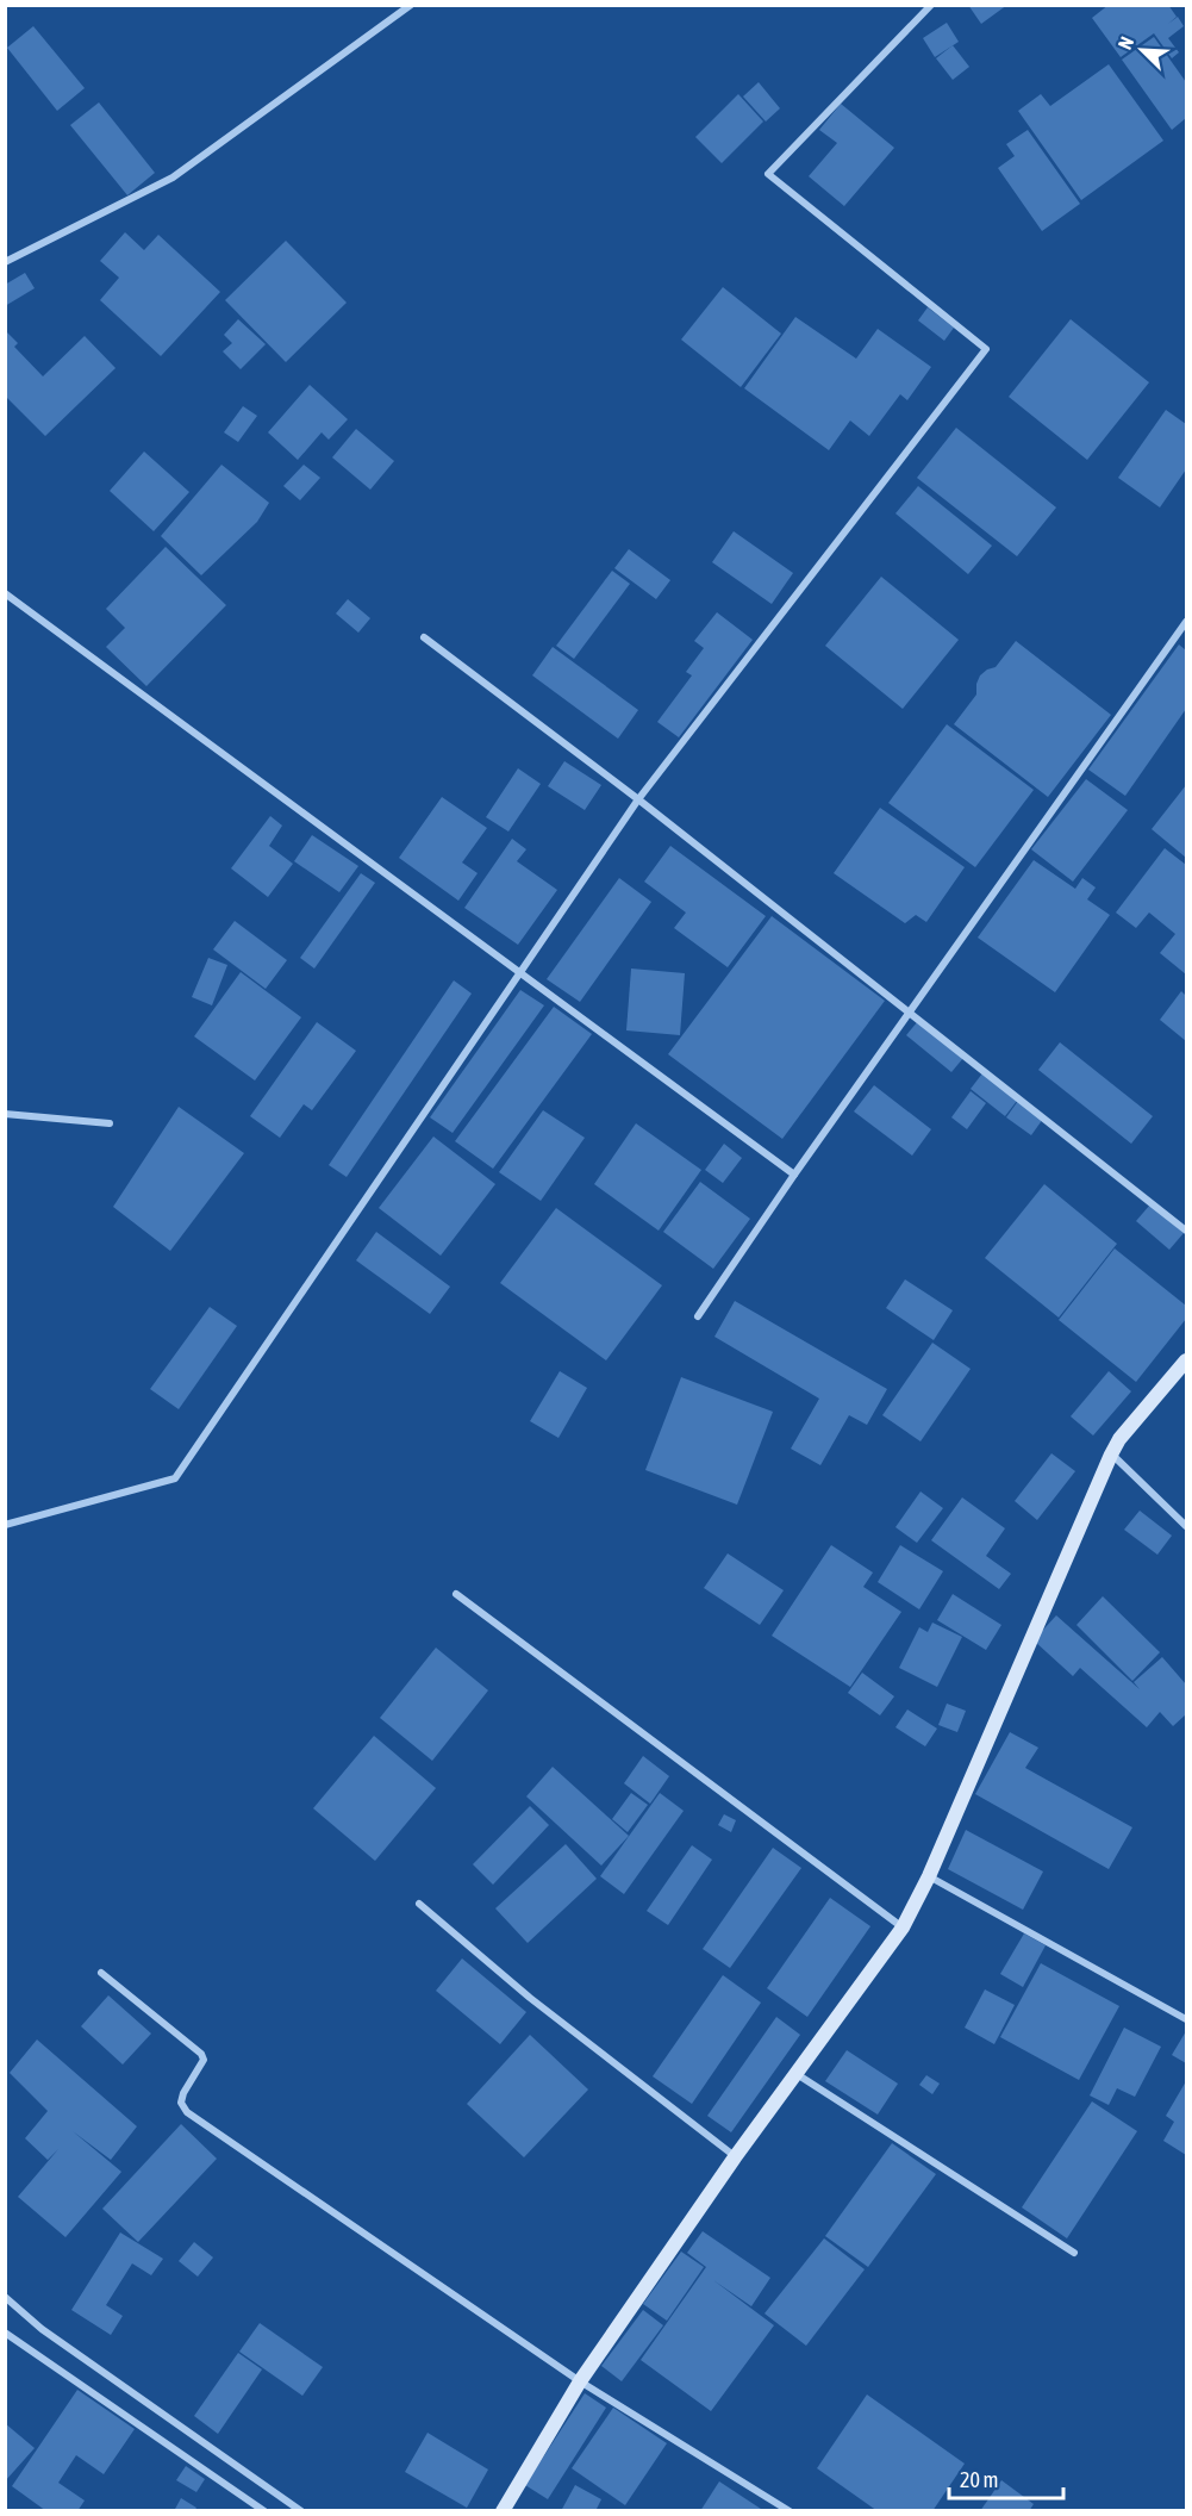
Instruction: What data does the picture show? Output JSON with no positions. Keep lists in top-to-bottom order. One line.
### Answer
{"scale_bar":"20 m","north":"top left"}
